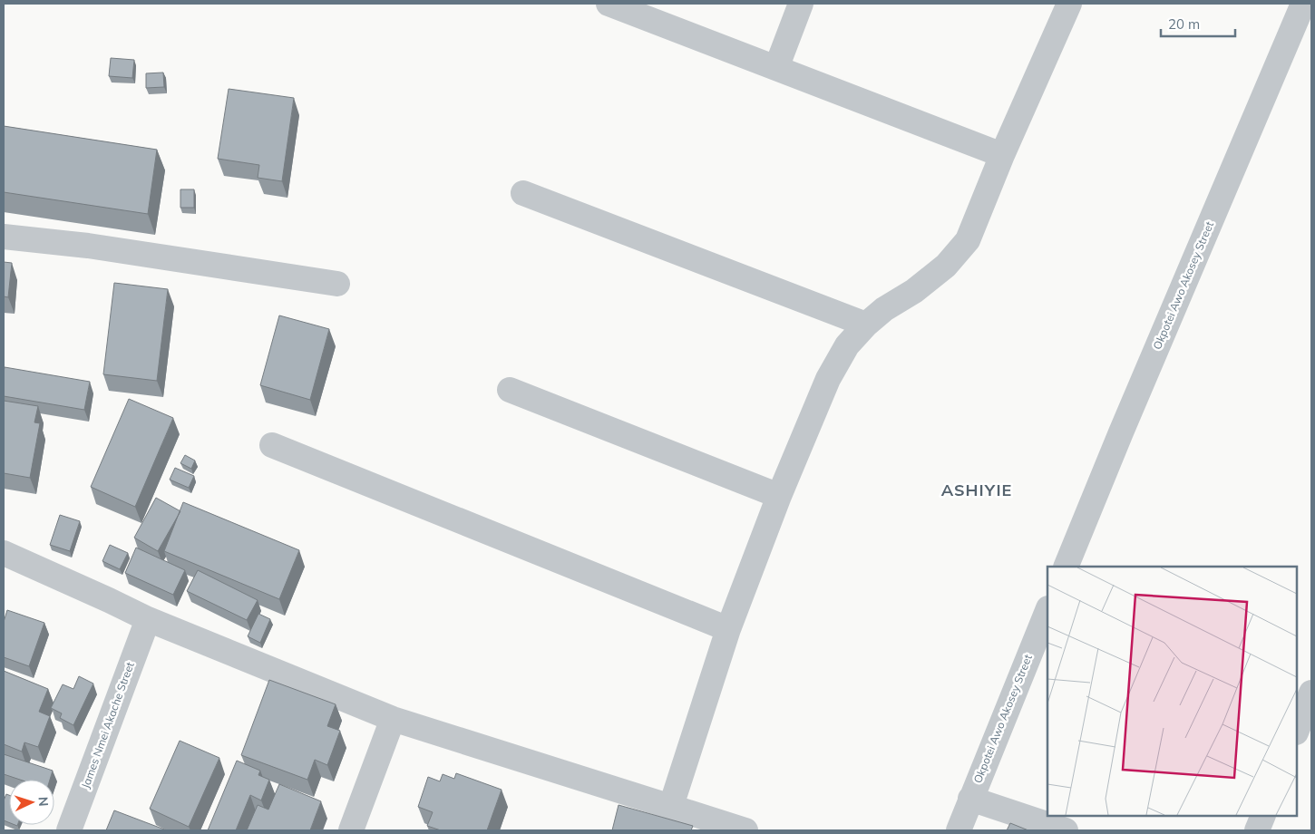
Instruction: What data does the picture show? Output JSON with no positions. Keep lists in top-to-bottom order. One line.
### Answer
{"streets":{"street":["Okpotei Awo Akosey Street","James Nmei Akache Street"]},"districts":["ASHIYIE"],"scale_bar":"20 m","north":"right"}
